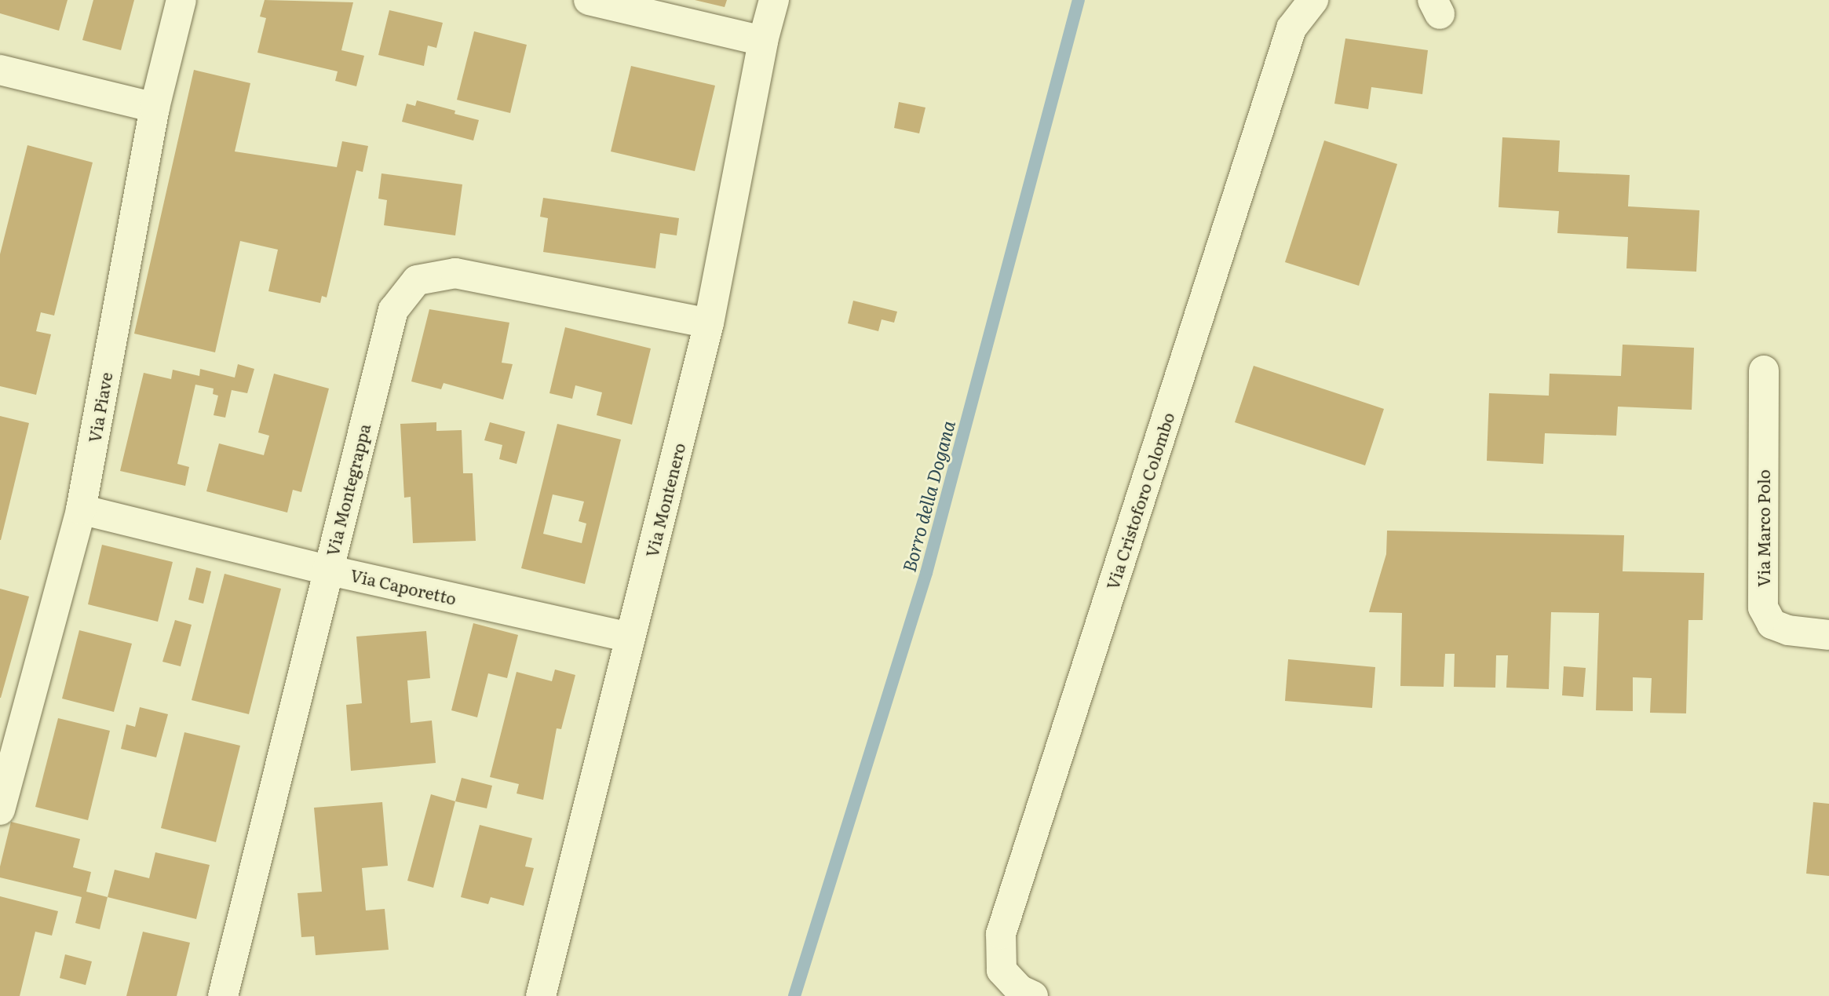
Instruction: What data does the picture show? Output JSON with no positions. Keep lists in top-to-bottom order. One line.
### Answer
{"streets":{"street":["Via Piave","Via Montegrappa","Via Montenero","Via Cristoforo Colombo","Via Marco Polo","Via Caporetto"]},"crossings":[["Via Piave","Via Caporetto"],["Via Montegrappa","Via Montenero"],["Via Montegrappa","Via Caporetto"],["Via Montenero","Via Caporetto"]],"water":["Borro della Dogana"]}
